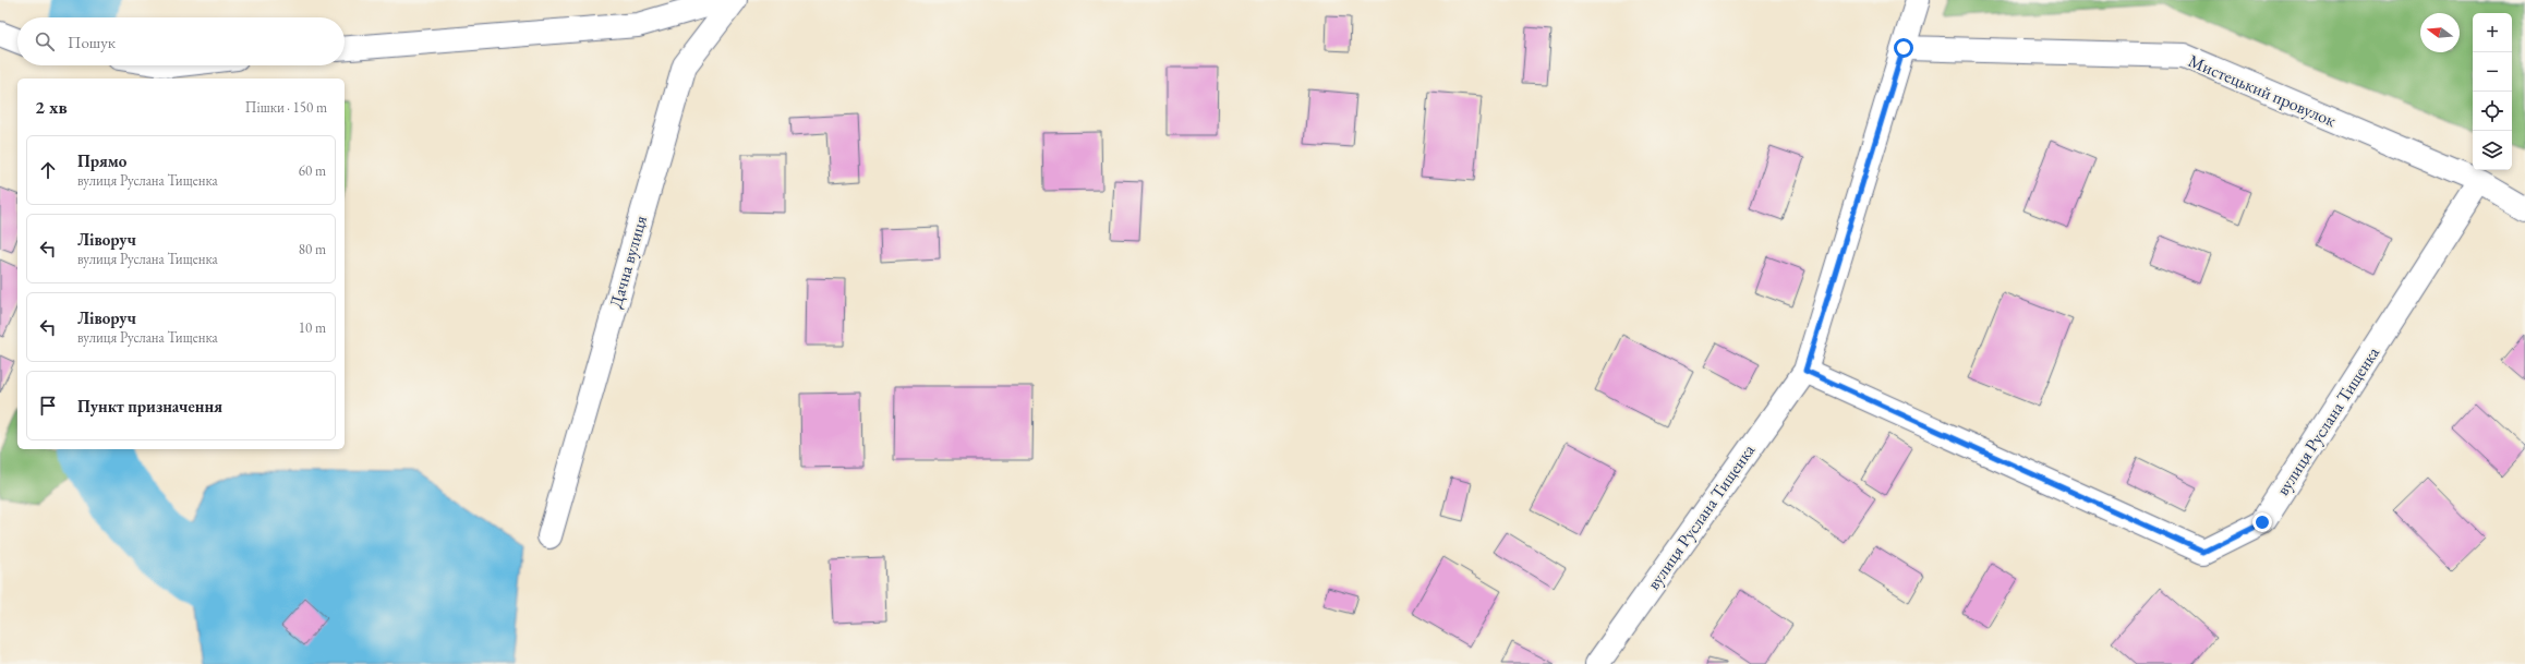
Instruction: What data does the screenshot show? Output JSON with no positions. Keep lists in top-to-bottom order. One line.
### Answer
{"streets":{"street":["Мистецький провулок","Дачна вулиця","вулиця Руслана Тищенка"]},"crossings":[["Мистецький провулок","вулиця Руслана Тищенка"]],"north":"left","page":{"map_buttons":["+","−"],"search":"Пошук","heading":["2 хв","Пішки · 150 m"],"list":[["Прямо","вулиця Руслана Тищенка","60 m"],["Ліворуч","вулиця Руслана Тищенка","80 m"],["Ліворуч","вулиця Руслана Тищенка","10 m"],"Пункт призначення"]}}
